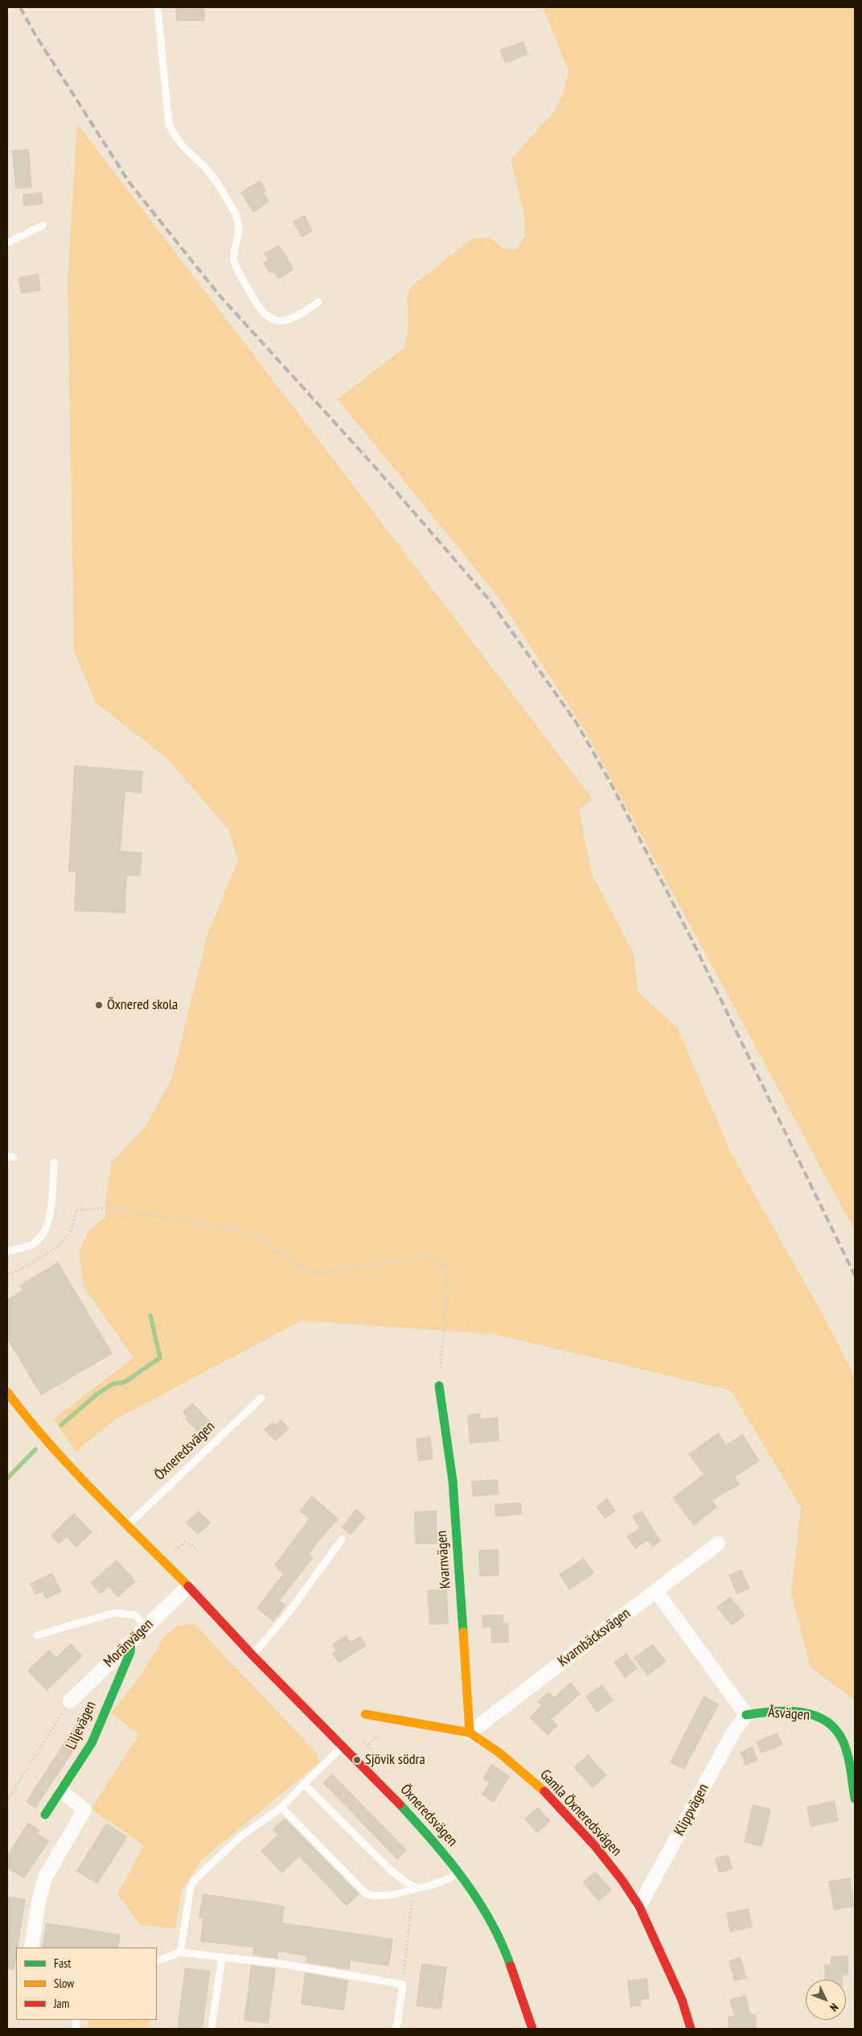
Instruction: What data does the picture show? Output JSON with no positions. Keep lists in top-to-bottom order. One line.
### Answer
{"streets":{"street":["Öxneredsvägen","Kvarnvägen","Kvarnbäcksvägen","Moränvägen","Åsvägen","Liljevägen","Klippvägen","Gamla Öxneredsvägen"]},"crossings":[["Öxneredsvägen","Moränvägen"],["Kvarnvägen","Kvarnbäcksvägen"],["Kvarnvägen","Gamla Öxneredsvägen"],["Kvarnbäcksvägen","Gamla Öxneredsvägen"],["Moränvägen","Liljevägen"],["Åsvägen","Klippvägen"],["Klippvägen","Gamla Öxneredsvägen"]],"places":["Öxnered skola","Sjövik södra"],"legend":["Fast","Slow","Jam"],"north":"bottom right"}
